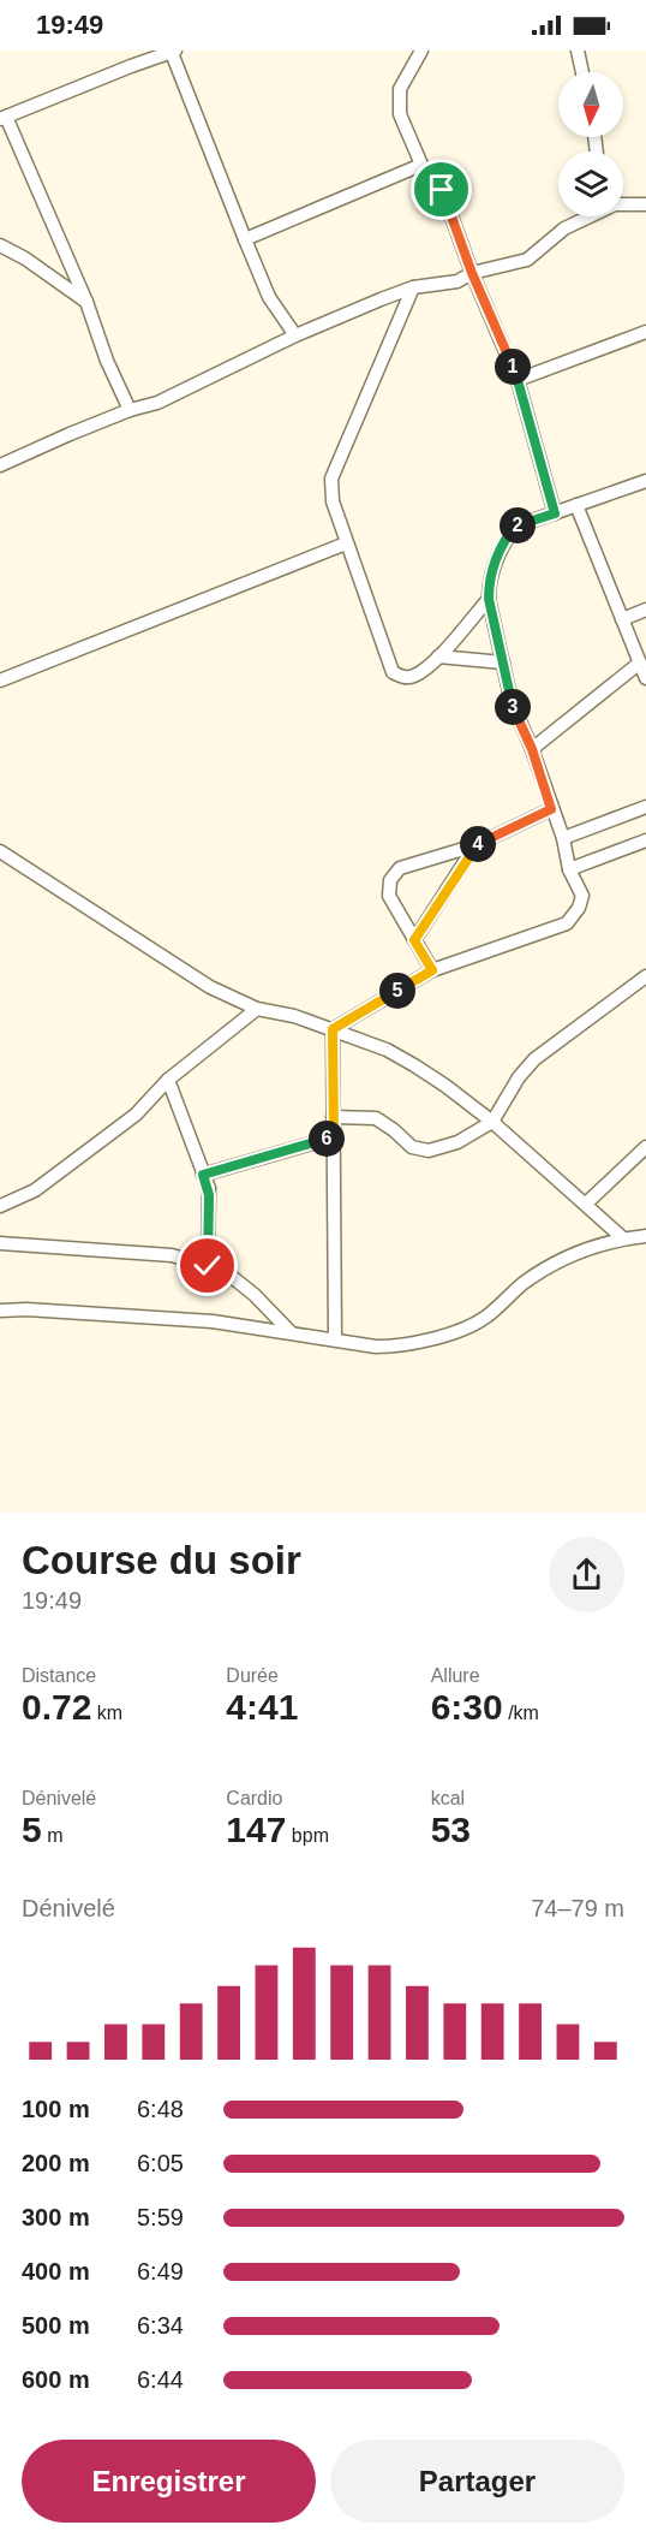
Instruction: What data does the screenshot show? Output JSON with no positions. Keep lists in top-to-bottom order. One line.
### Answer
{"north":"bottom","page":{"status":"19:49","pins":["1","2","3","4","5","6"],"heading":["Course du soir","19:49"],"stats":[["Distance","0.72 km"],["Durée","4:41"],["Allure","6:30 /km"],["Dénivelé","5 m"],["Cardio","147 bpm"],["kcal","53"]],"chart":["Dénivelé","74–79 m"],"list":[{"name":"100 m","note":"6:48"},{"name":"200 m","note":"6:05"},{"name":"300 m","note":"5:59"},{"name":"400 m","note":"6:49"},{"name":"500 m","note":"6:34"},{"name":"600 m","note":"6:44"}],"buttons":["Enregistrer","Partager"]}}
